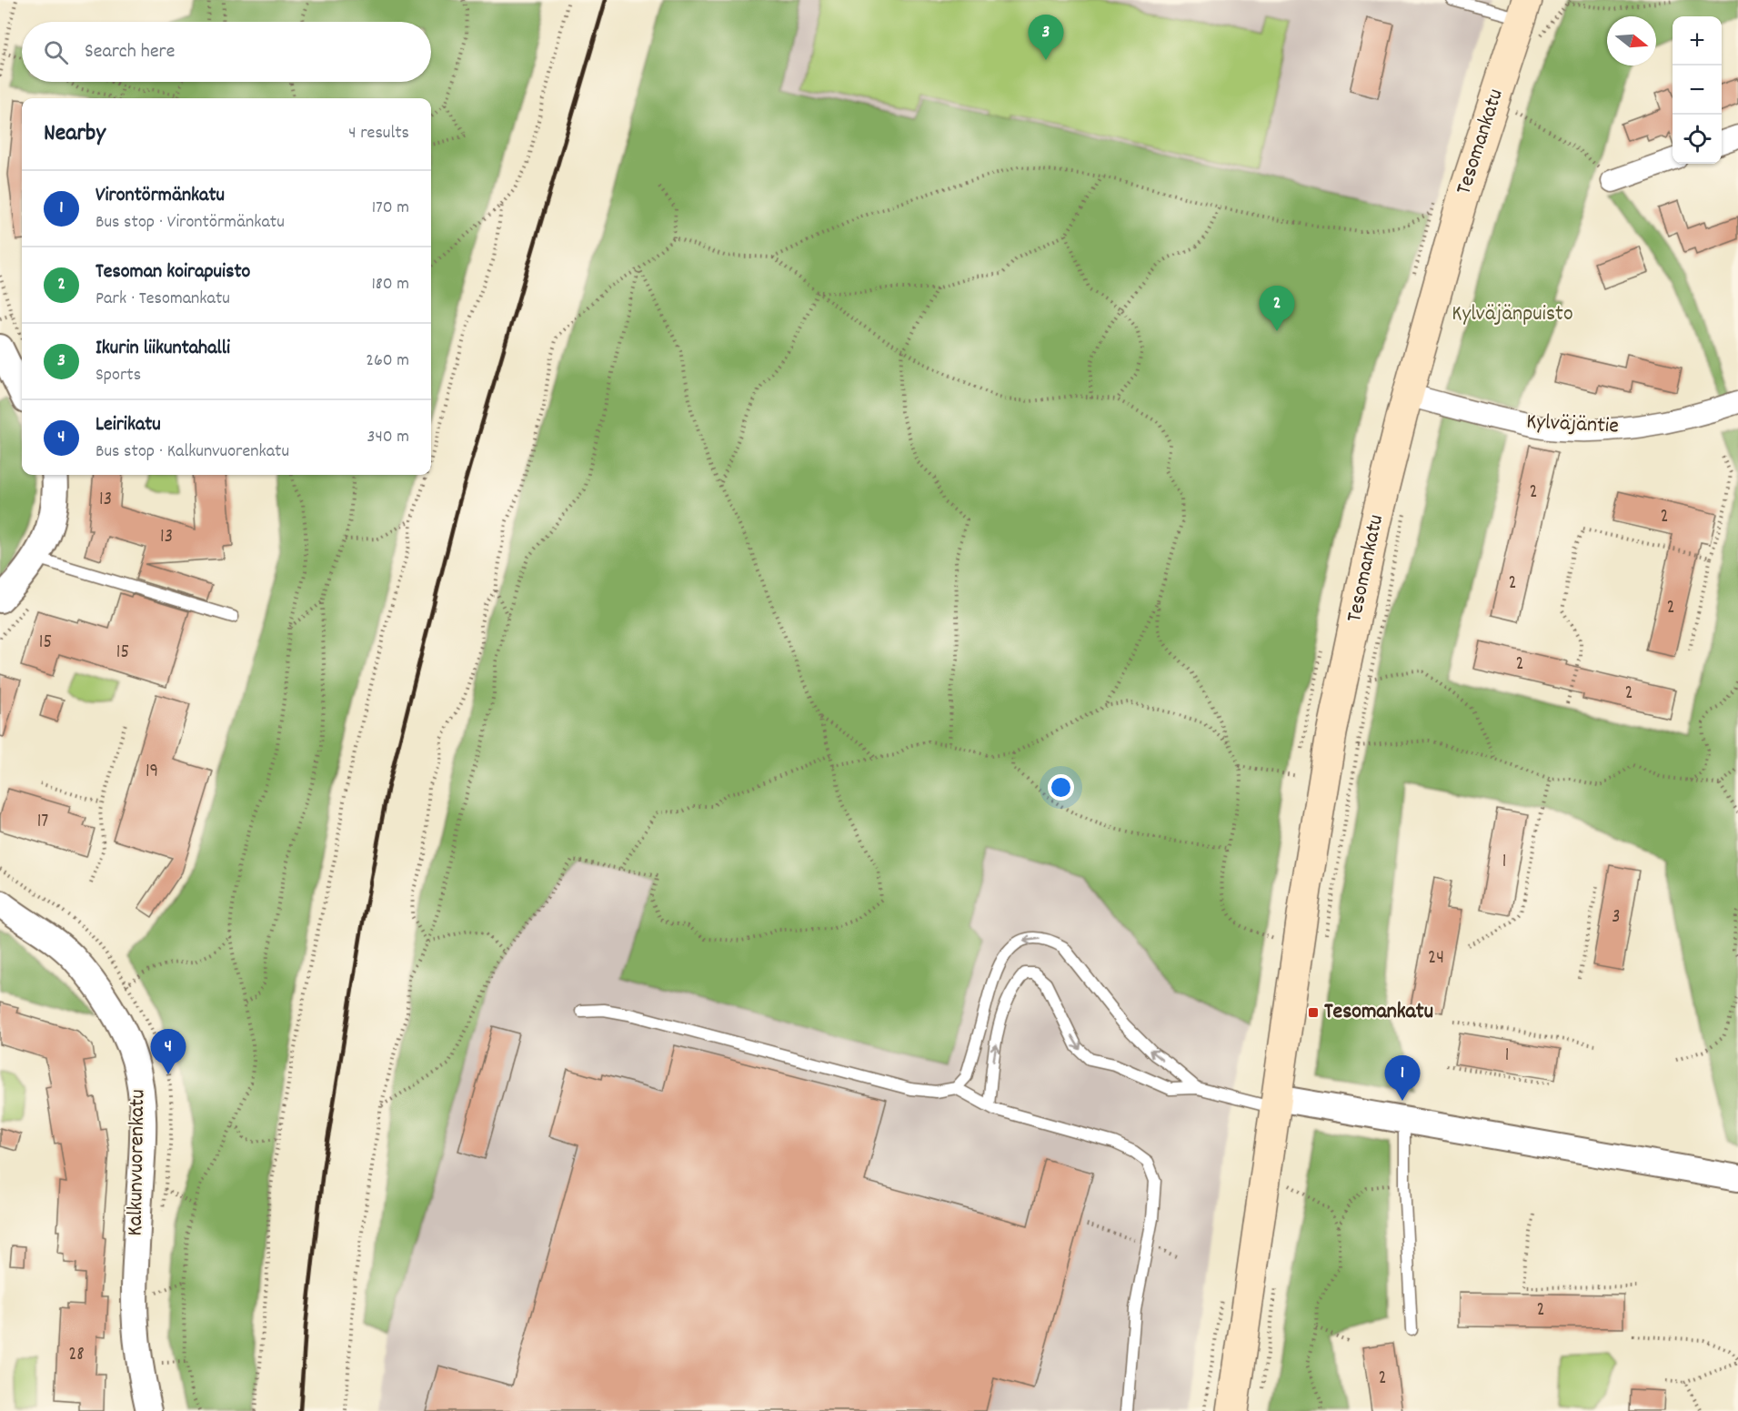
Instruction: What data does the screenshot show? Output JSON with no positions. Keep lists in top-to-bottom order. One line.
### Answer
{"streets":{"main road":["Tesomankatu"],"street":["Kylväjäntie","Kalkunvuorenkatu"]},"crossings":[["Tesomankatu","Kylväjäntie"]],"parks":["Kylväjänpuisto"],"places":{"transit":["Tesomankatu"]},"house_numbers":["2","13","2","13","2","2","15","15","2","2","19","17","1","3","24","1","2","28","2"],"north":"right","page":{"pins":["3","2","4","1"],"map_buttons":["+","−"],"search":"Search here","heading":["Nearby","4 results"],"list":[{"mark":"1","name":"Virontörmänkatu","note":"Bus stop · Virontörmänkatu","value":"170 m"},{"mark":"2","name":"Tesoman koirapuisto","note":"Park · Tesomankatu","value":"180 m"},{"mark":"3","name":"Ikurin liikuntahalli","note":"Sports","value":"260 m"},{"mark":"4","name":"Leirikatu","note":"Bus stop · Kalkunvuorenkatu","value":"340 m"}]}}
